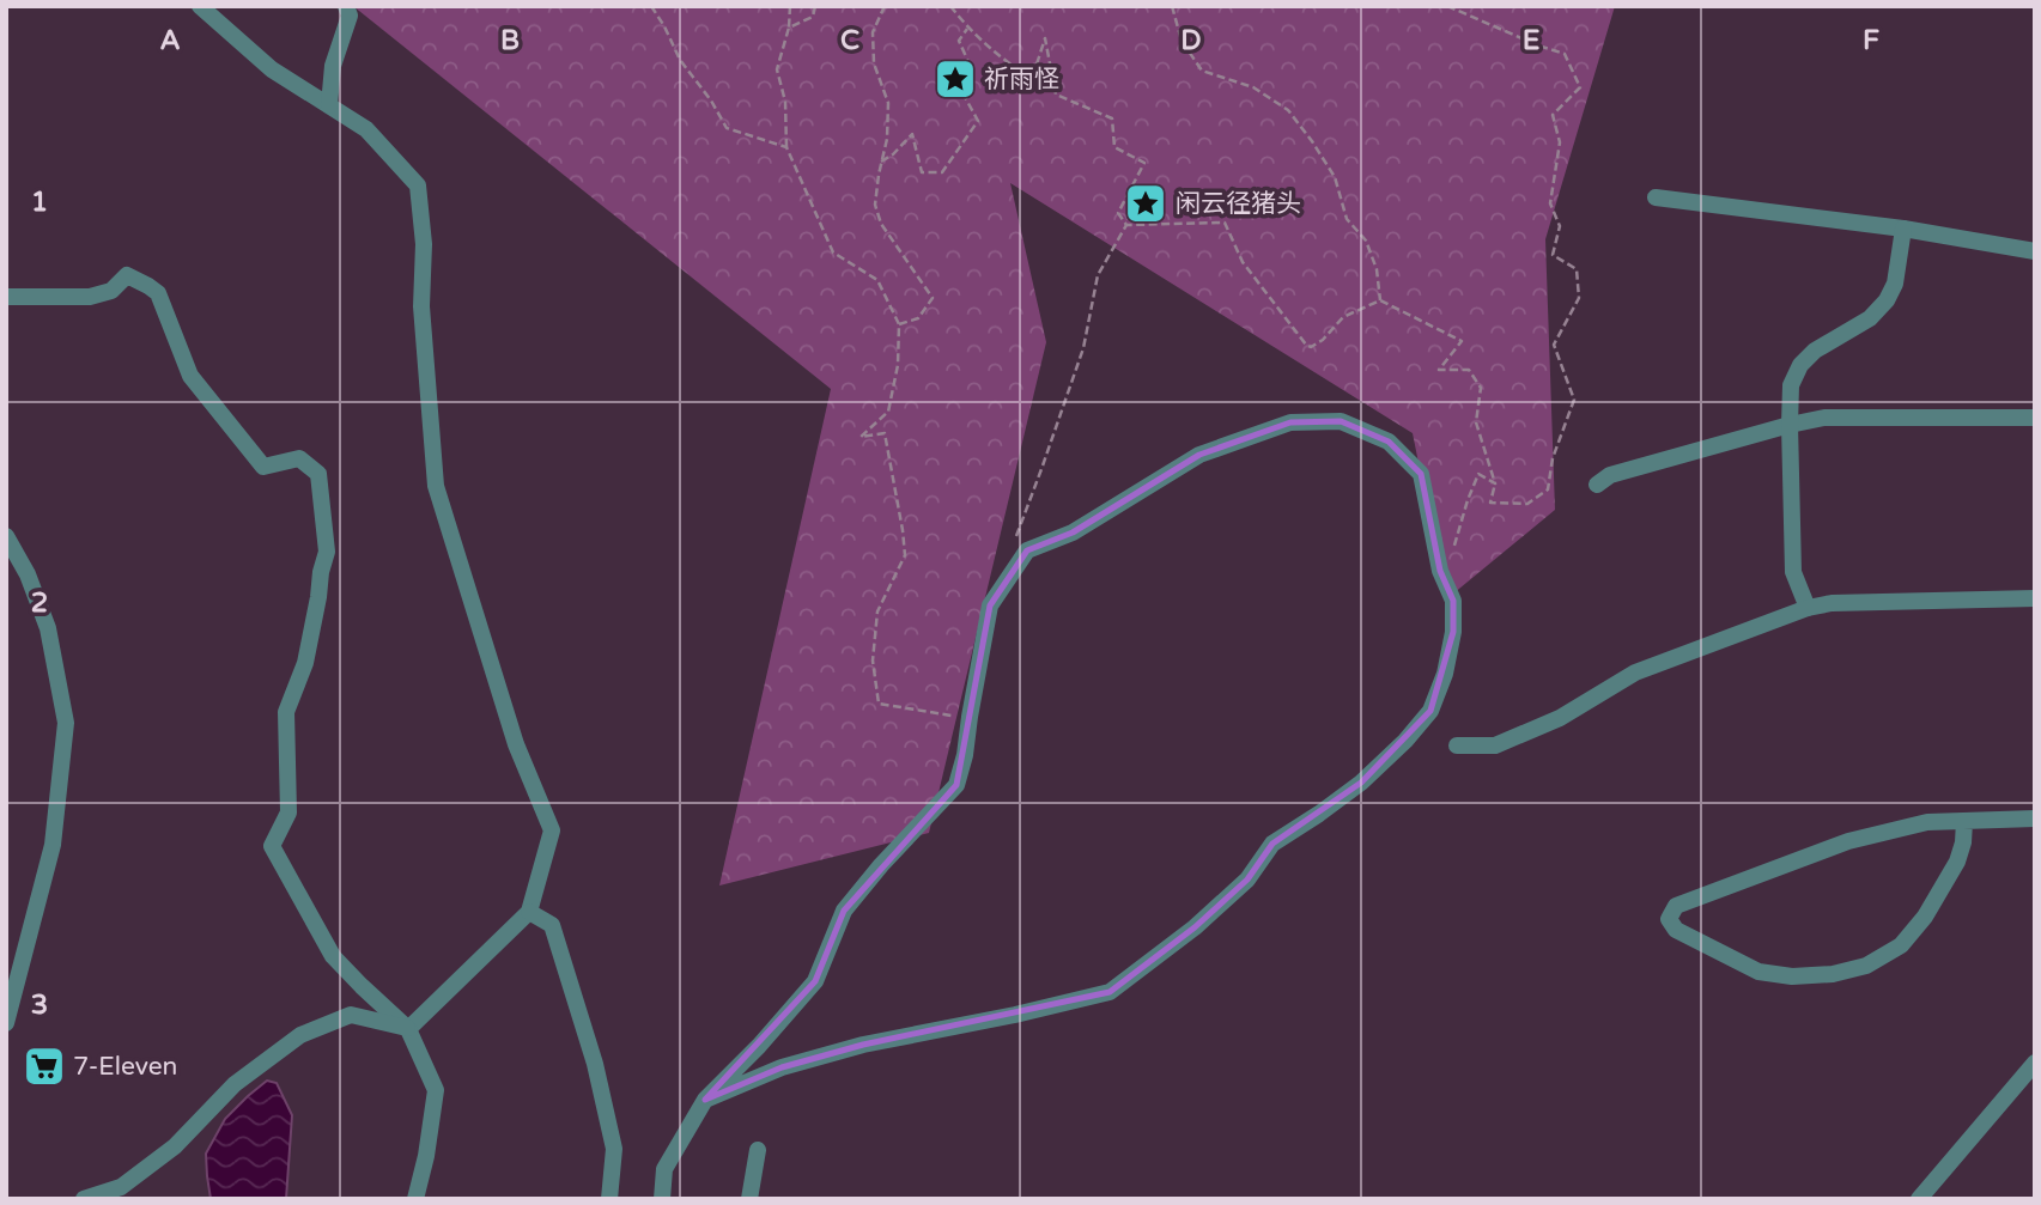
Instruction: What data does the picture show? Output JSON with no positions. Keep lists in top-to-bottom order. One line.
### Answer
{"places":{"place":["祈雨怪","闲云径猪头"],"supermarket":["7-Eleven"]},"grid":{"columns":["A","B","C","D","E","F"],"rows":["1","2","3"]}}
